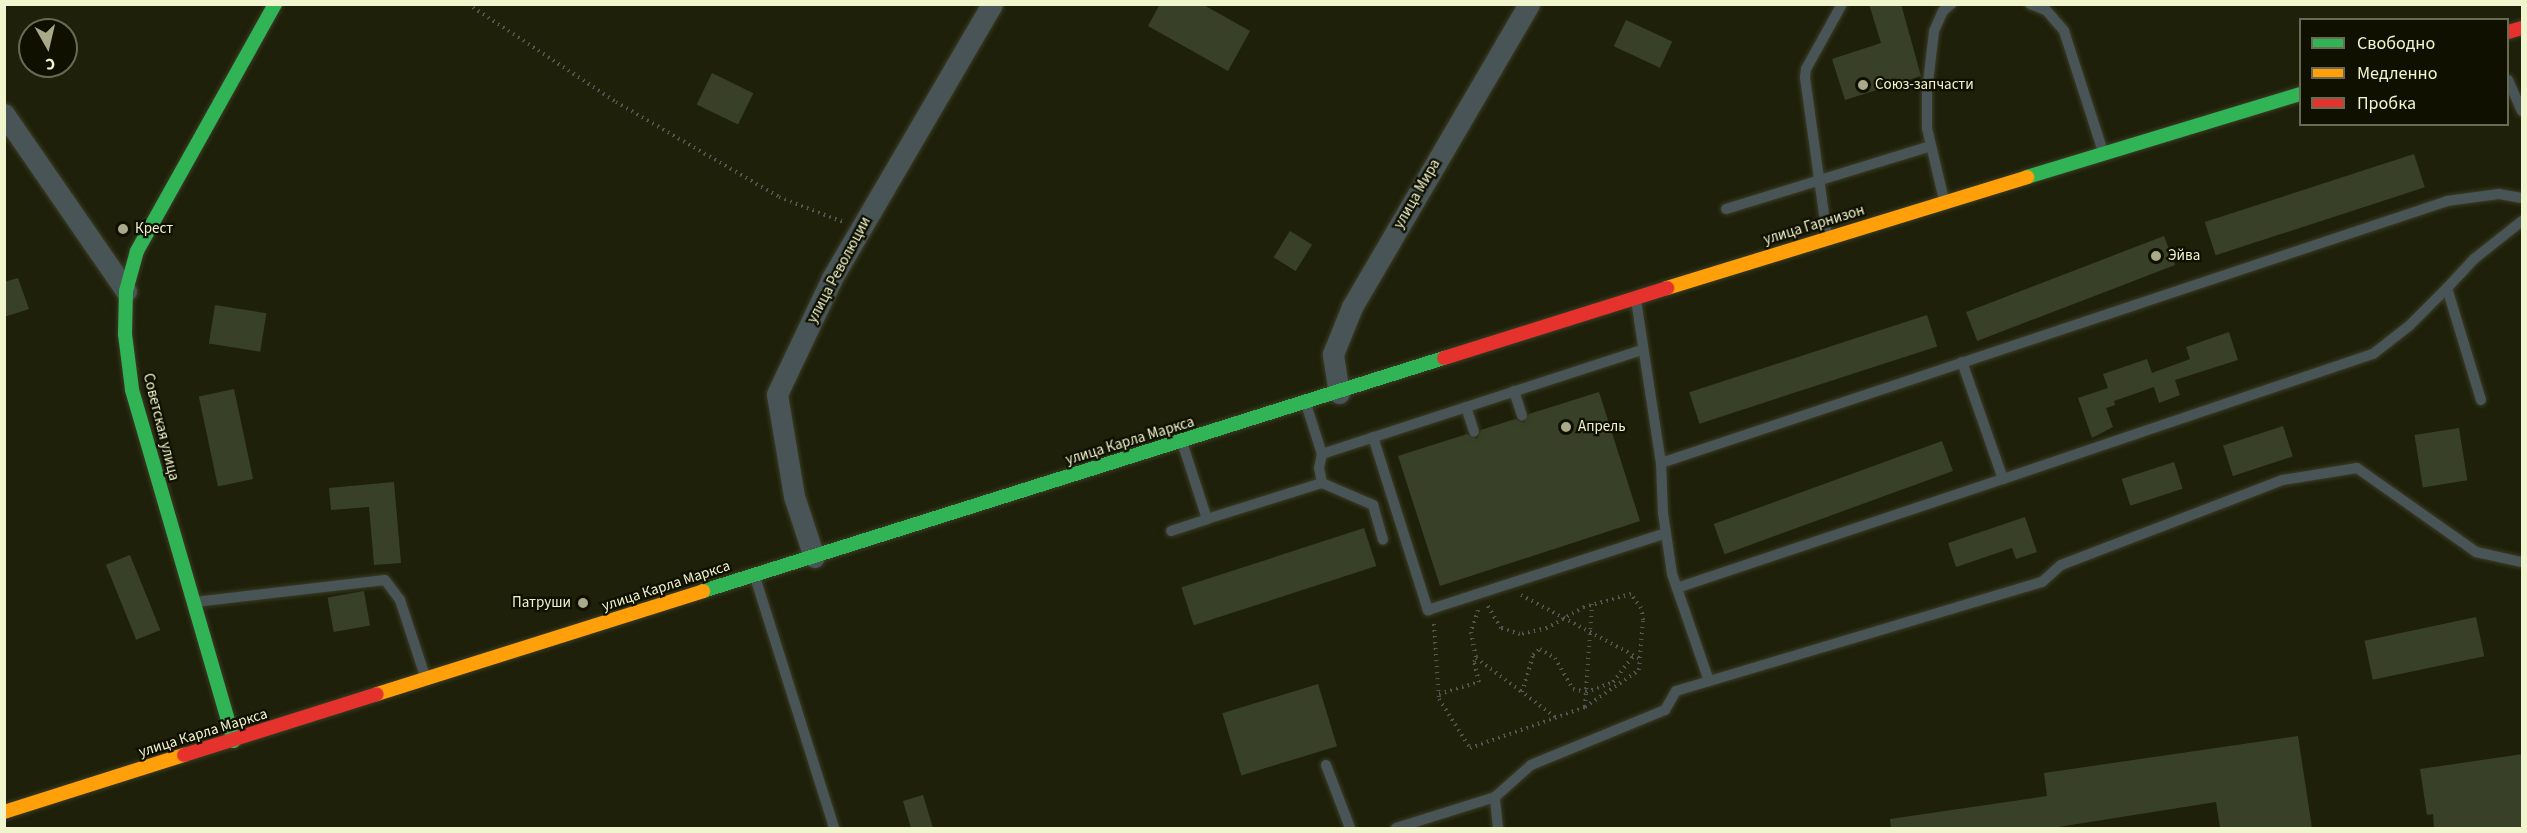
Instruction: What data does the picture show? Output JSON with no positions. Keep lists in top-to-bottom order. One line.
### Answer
{"streets":{"main road":["улица Гарнизон","Советская улица","улица Карла Маркса"],"street":["улица Мира","улица Революции"]},"crossings":[["улица Мира","улица Гарнизон"],["улица Мира","улица Карла Маркса"],["улица Гарнизон","улица Карла Маркса"],["улица Революции","улица Карла Маркса"],["Советская улица","улица Карла Маркса"]],"places":["Союз-запчасти","Крест","Эйва","Апрель","Патруши"],"legend":["Свободно","Медленно","Пробка"],"north":"bottom"}
